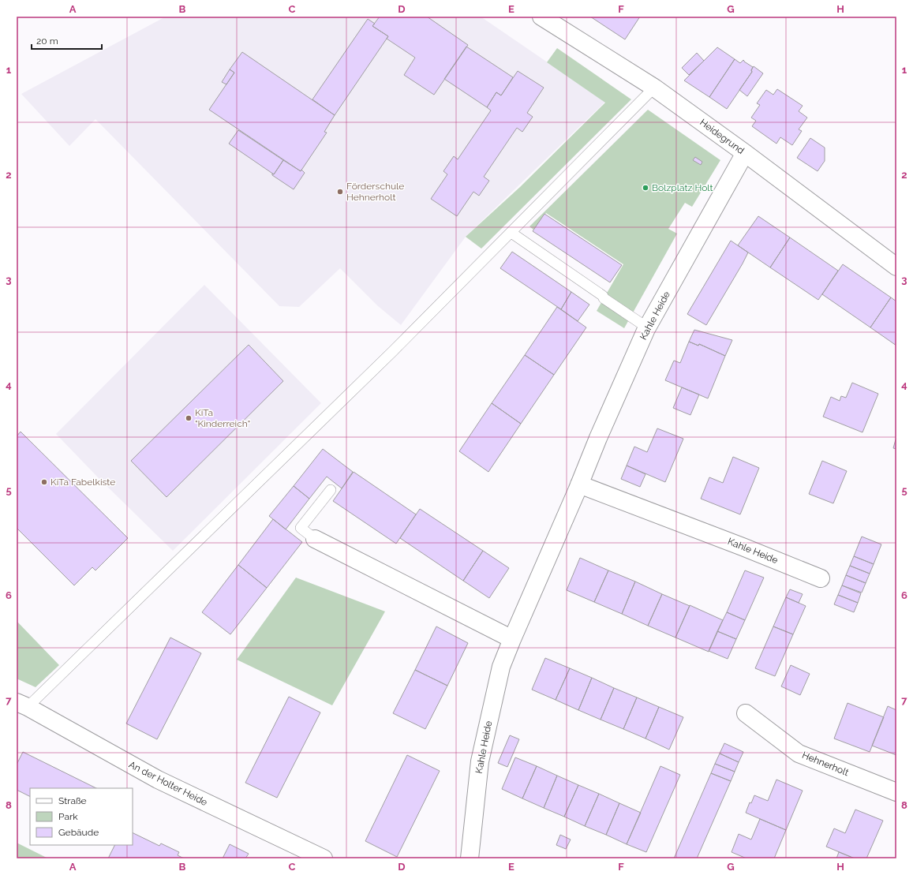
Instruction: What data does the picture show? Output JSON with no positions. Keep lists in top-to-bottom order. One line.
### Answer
{"streets":{"street":["Heidegrund","Kahle Heide","Hehnerholt","An der Holter Heide"]},"crossings":[["Heidegrund","Kahle Heide"]],"places":["Bolzplatz Holt","Förderschule Hehnerholt","KiTa \"Kinderreich\"","KiTa Fabelkiste"],"legend":["Straße","Park","Gebäude"],"scale_bar":"20 m","grid":{"columns":["A","B","C","D","E","F","G","H"],"rows":["1","2","3","4","5","6","7","8"]}}
